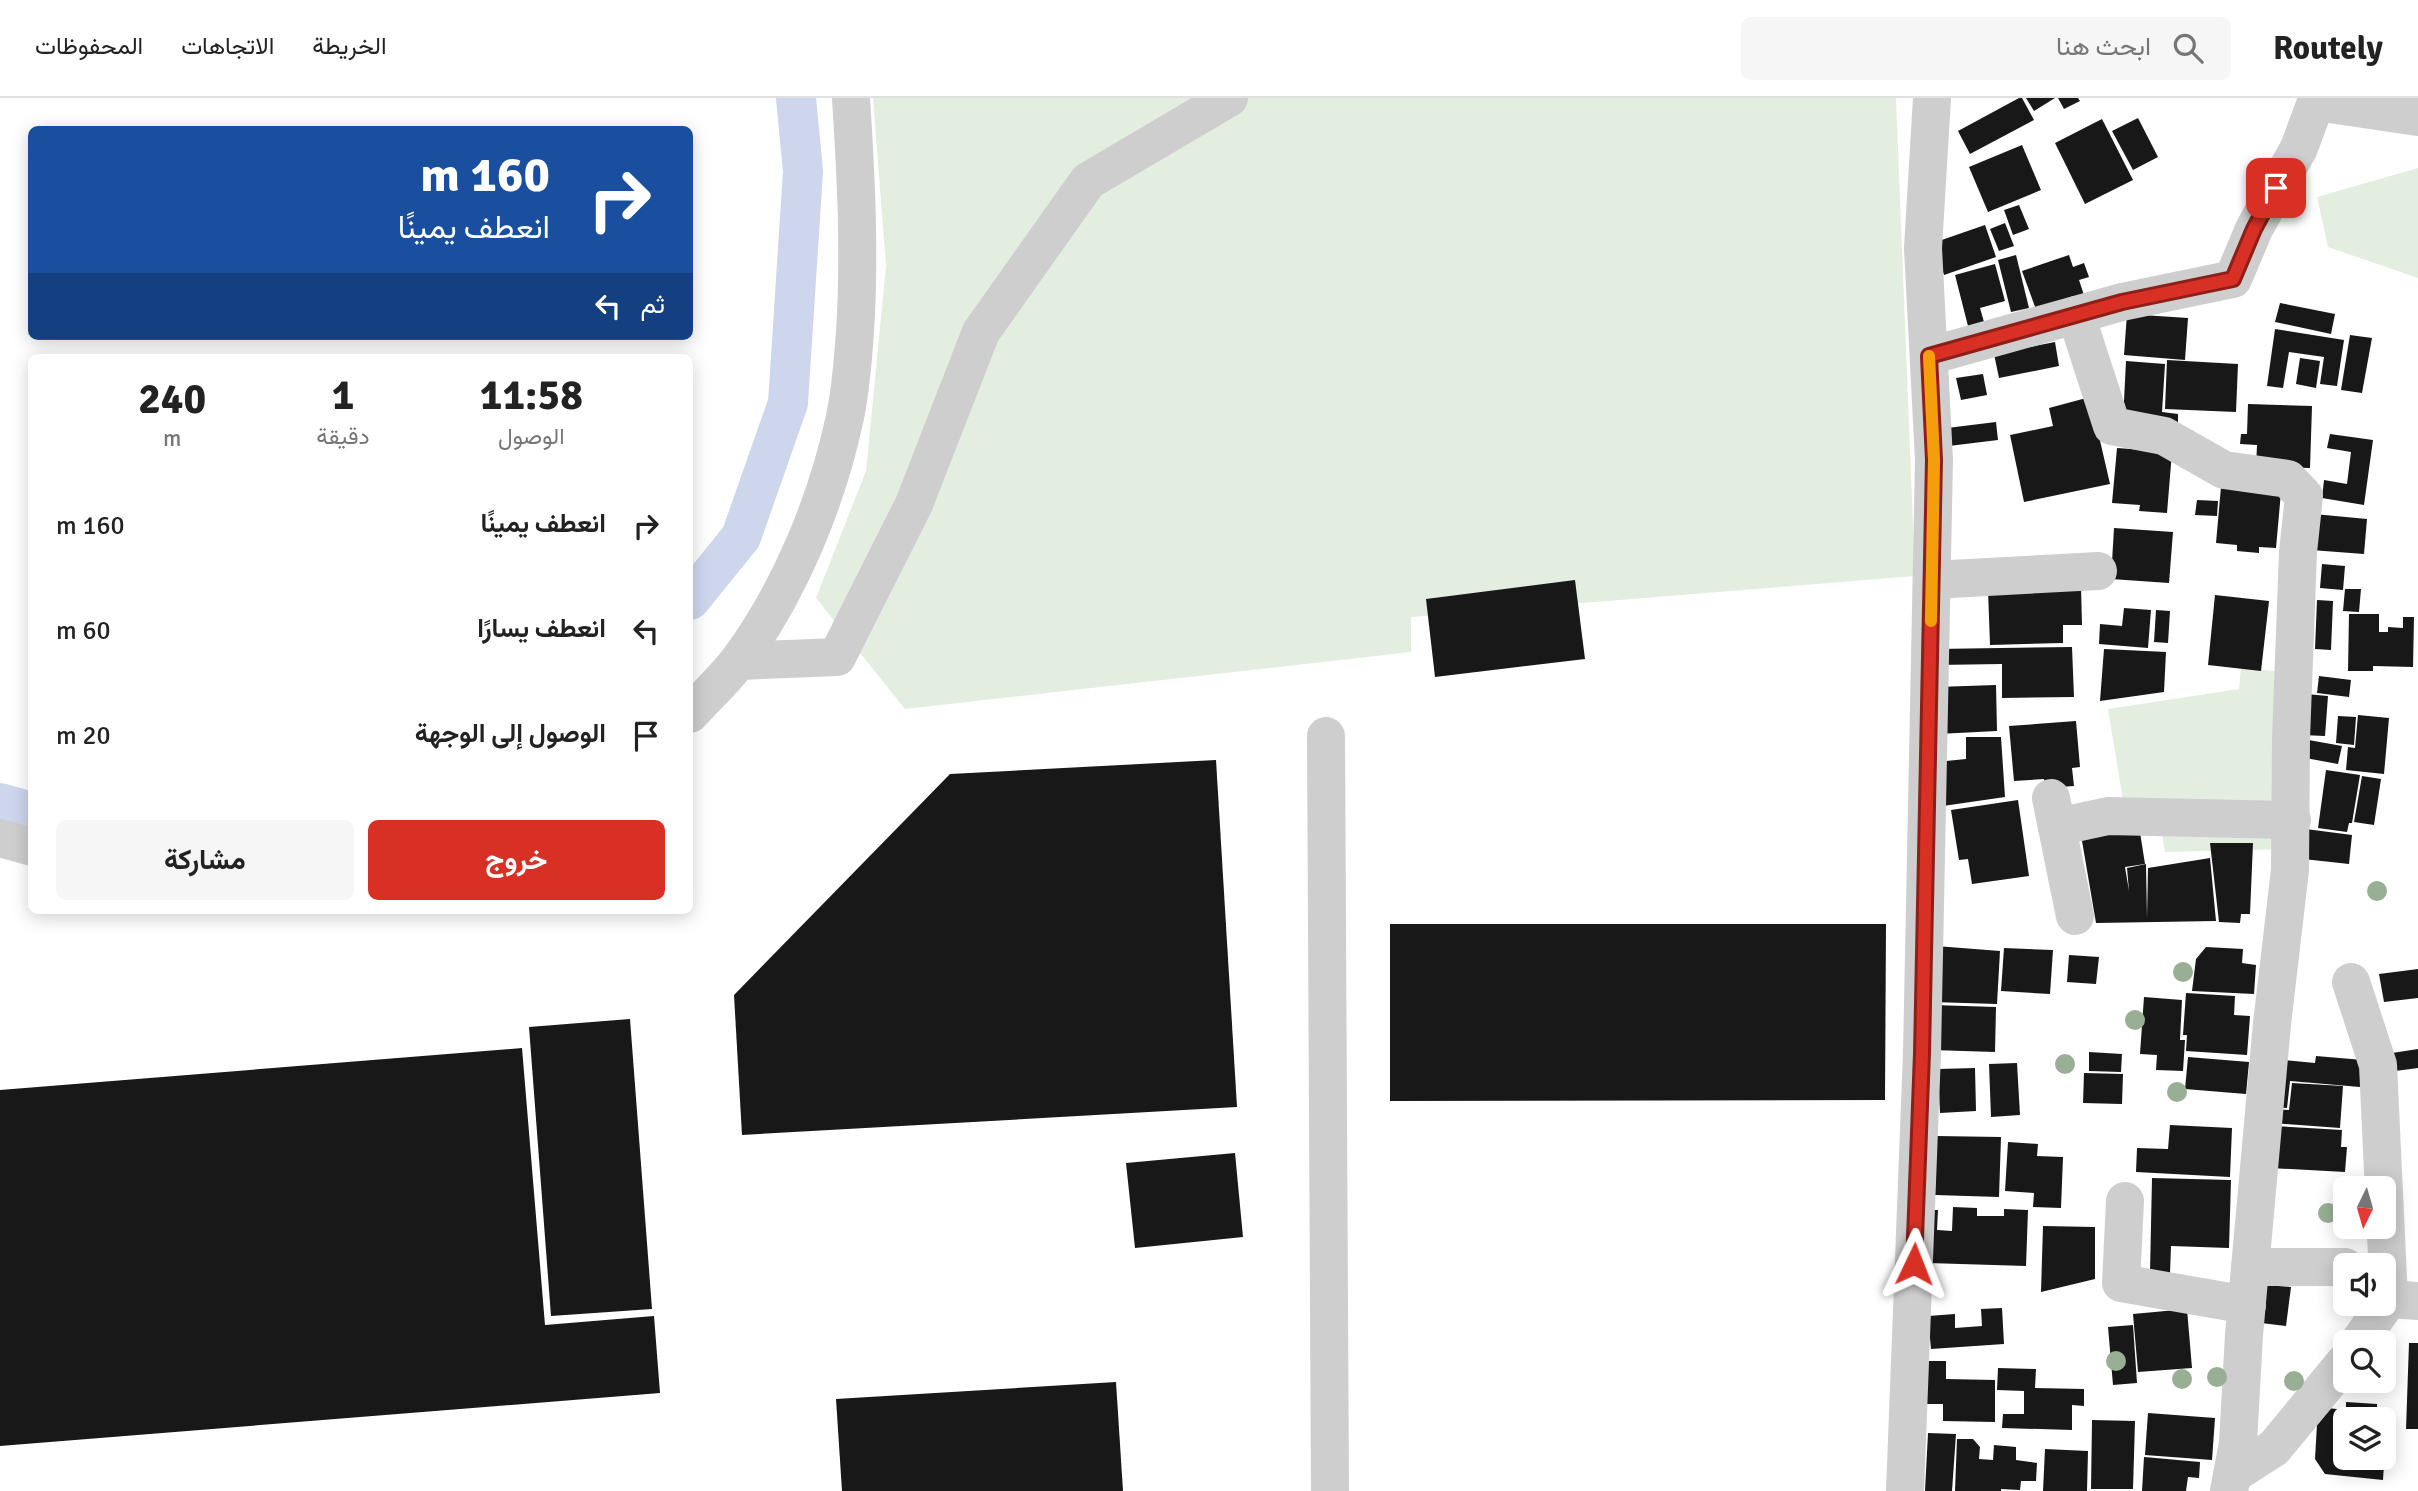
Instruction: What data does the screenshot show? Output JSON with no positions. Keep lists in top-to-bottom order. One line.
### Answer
{"north":"bottom","page":{"header":"Routely","search":"ابحث هنا","nav":["الخريطة","الاتجاهات","المحفوظات"],"turn":["160 m","انعطف يمينًا"],"then":"ثم","eta":["11:58","الوصول","1","دقيقة","240","m"],"list":[{"name":"انعطف يمينًا","value":"160 m"},{"name":"انعطف يسارًا","value":"60 m"},{"name":"الوصول إلى الوجهة","value":"20 m"}],"buttons":["خروج","مشاركة"]}}
